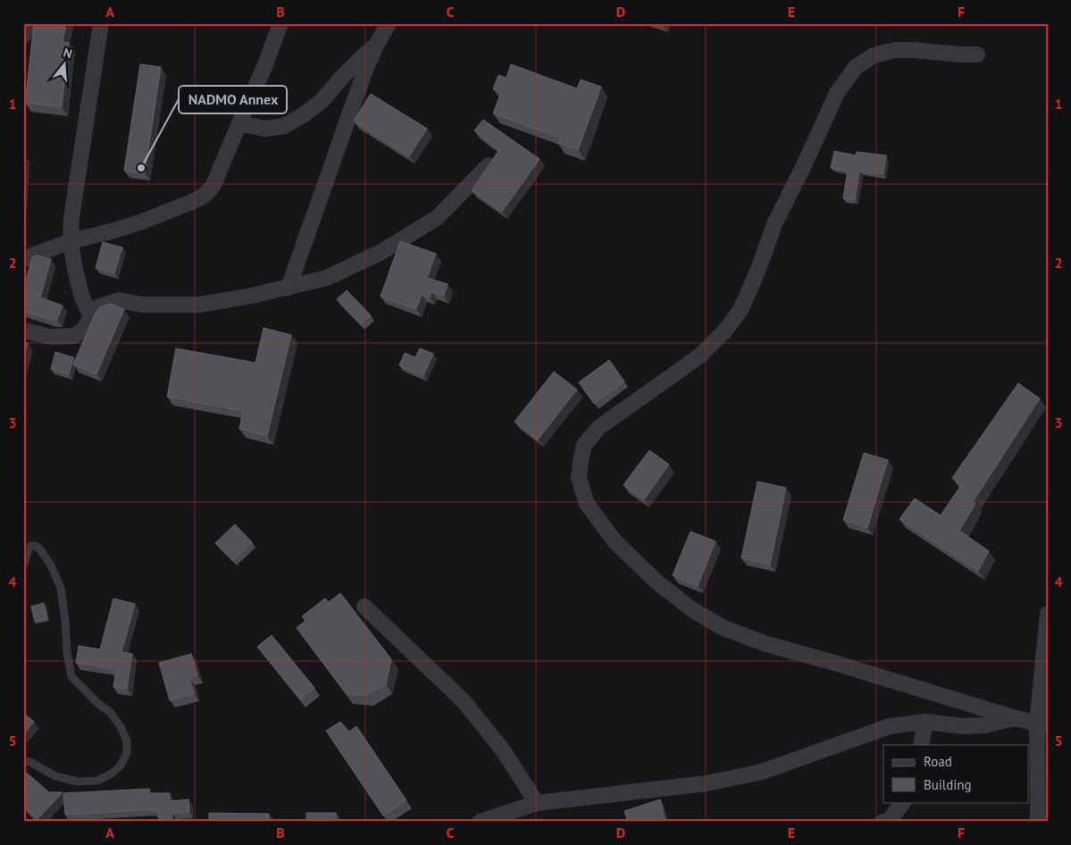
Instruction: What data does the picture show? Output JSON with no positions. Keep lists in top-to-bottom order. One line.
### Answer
{"places":["NADMO Annex"],"legend":["Road","Building"],"north":"top","grid":{"columns":["A","B","C","D","E","F"],"rows":["1","2","3","4","5"]}}
